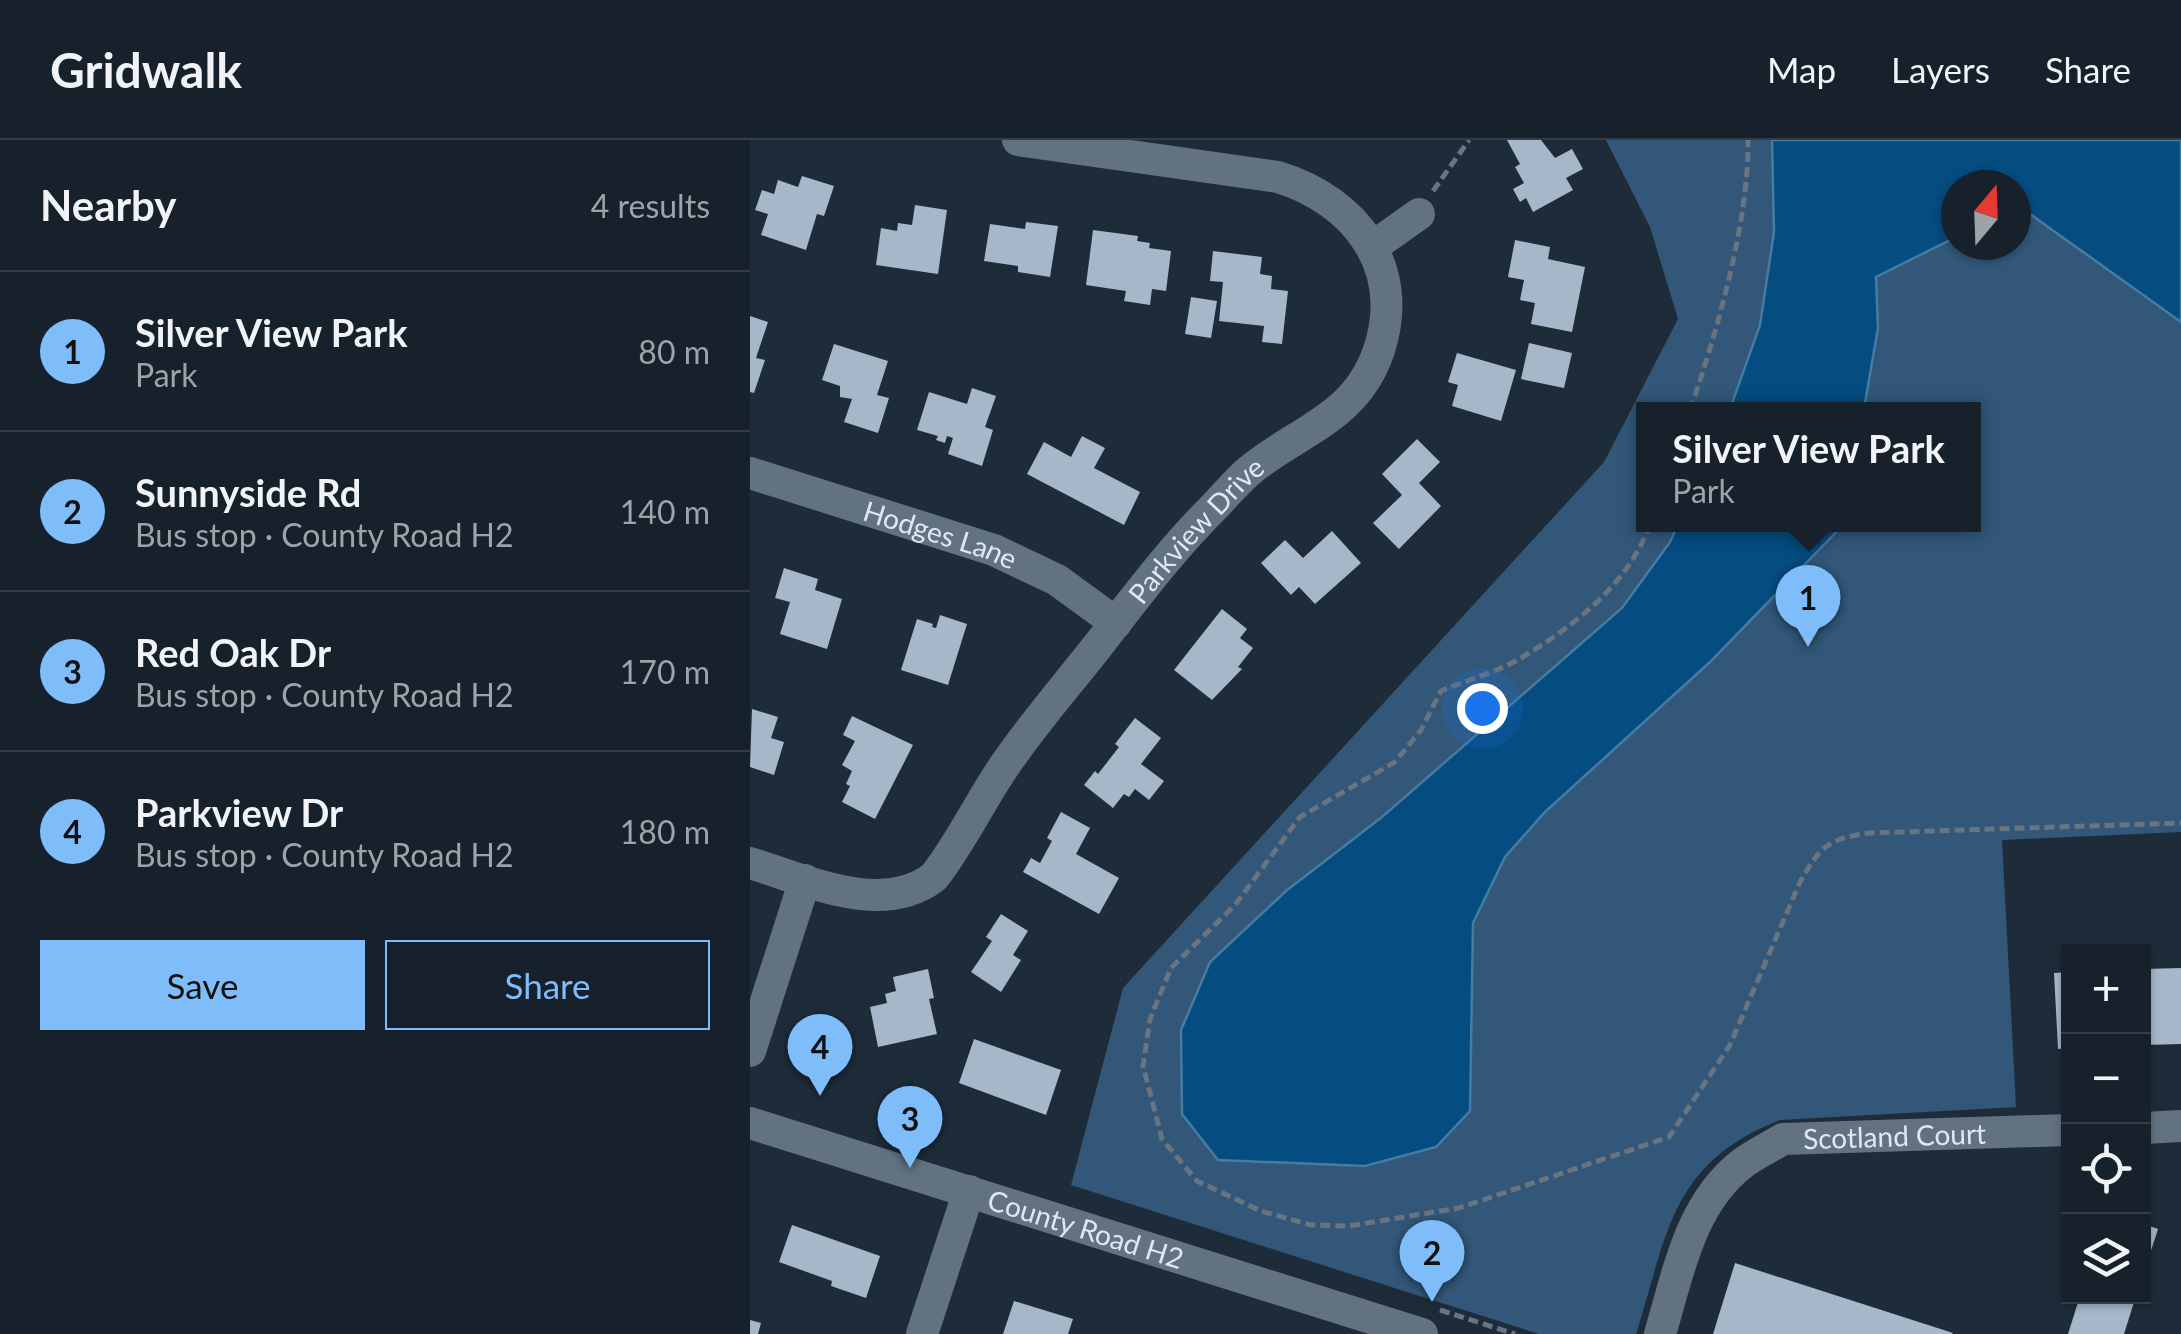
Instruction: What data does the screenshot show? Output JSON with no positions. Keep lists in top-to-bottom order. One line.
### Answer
{"streets":{"street":["Parkview Drive","Hodges Lane","Scotland Court","County Road H2"]},"crossings":[["Parkview Drive","Hodges Lane"]],"north":"top","page":{"header":"Gridwalk","nav":["Map","Layers","Share"],"heading":["Nearby","4 results"],"list":[{"mark":"1","name":"Silver View Park","note":"Park","value":"80 m"},{"mark":"2","name":"Sunnyside Rd","note":"Bus stop · County Road H2","value":"140 m"},{"mark":"3","name":"Red Oak Dr","note":"Bus stop · County Road H2","value":"170 m"},{"mark":"4","name":"Parkview Dr","note":"Bus stop · County Road H2","value":"180 m"}],"popup":["Silver View Park","Park"],"pins":["1","4","3","2"],"buttons":["Save","Share"],"map_buttons":["+","−"]}}
